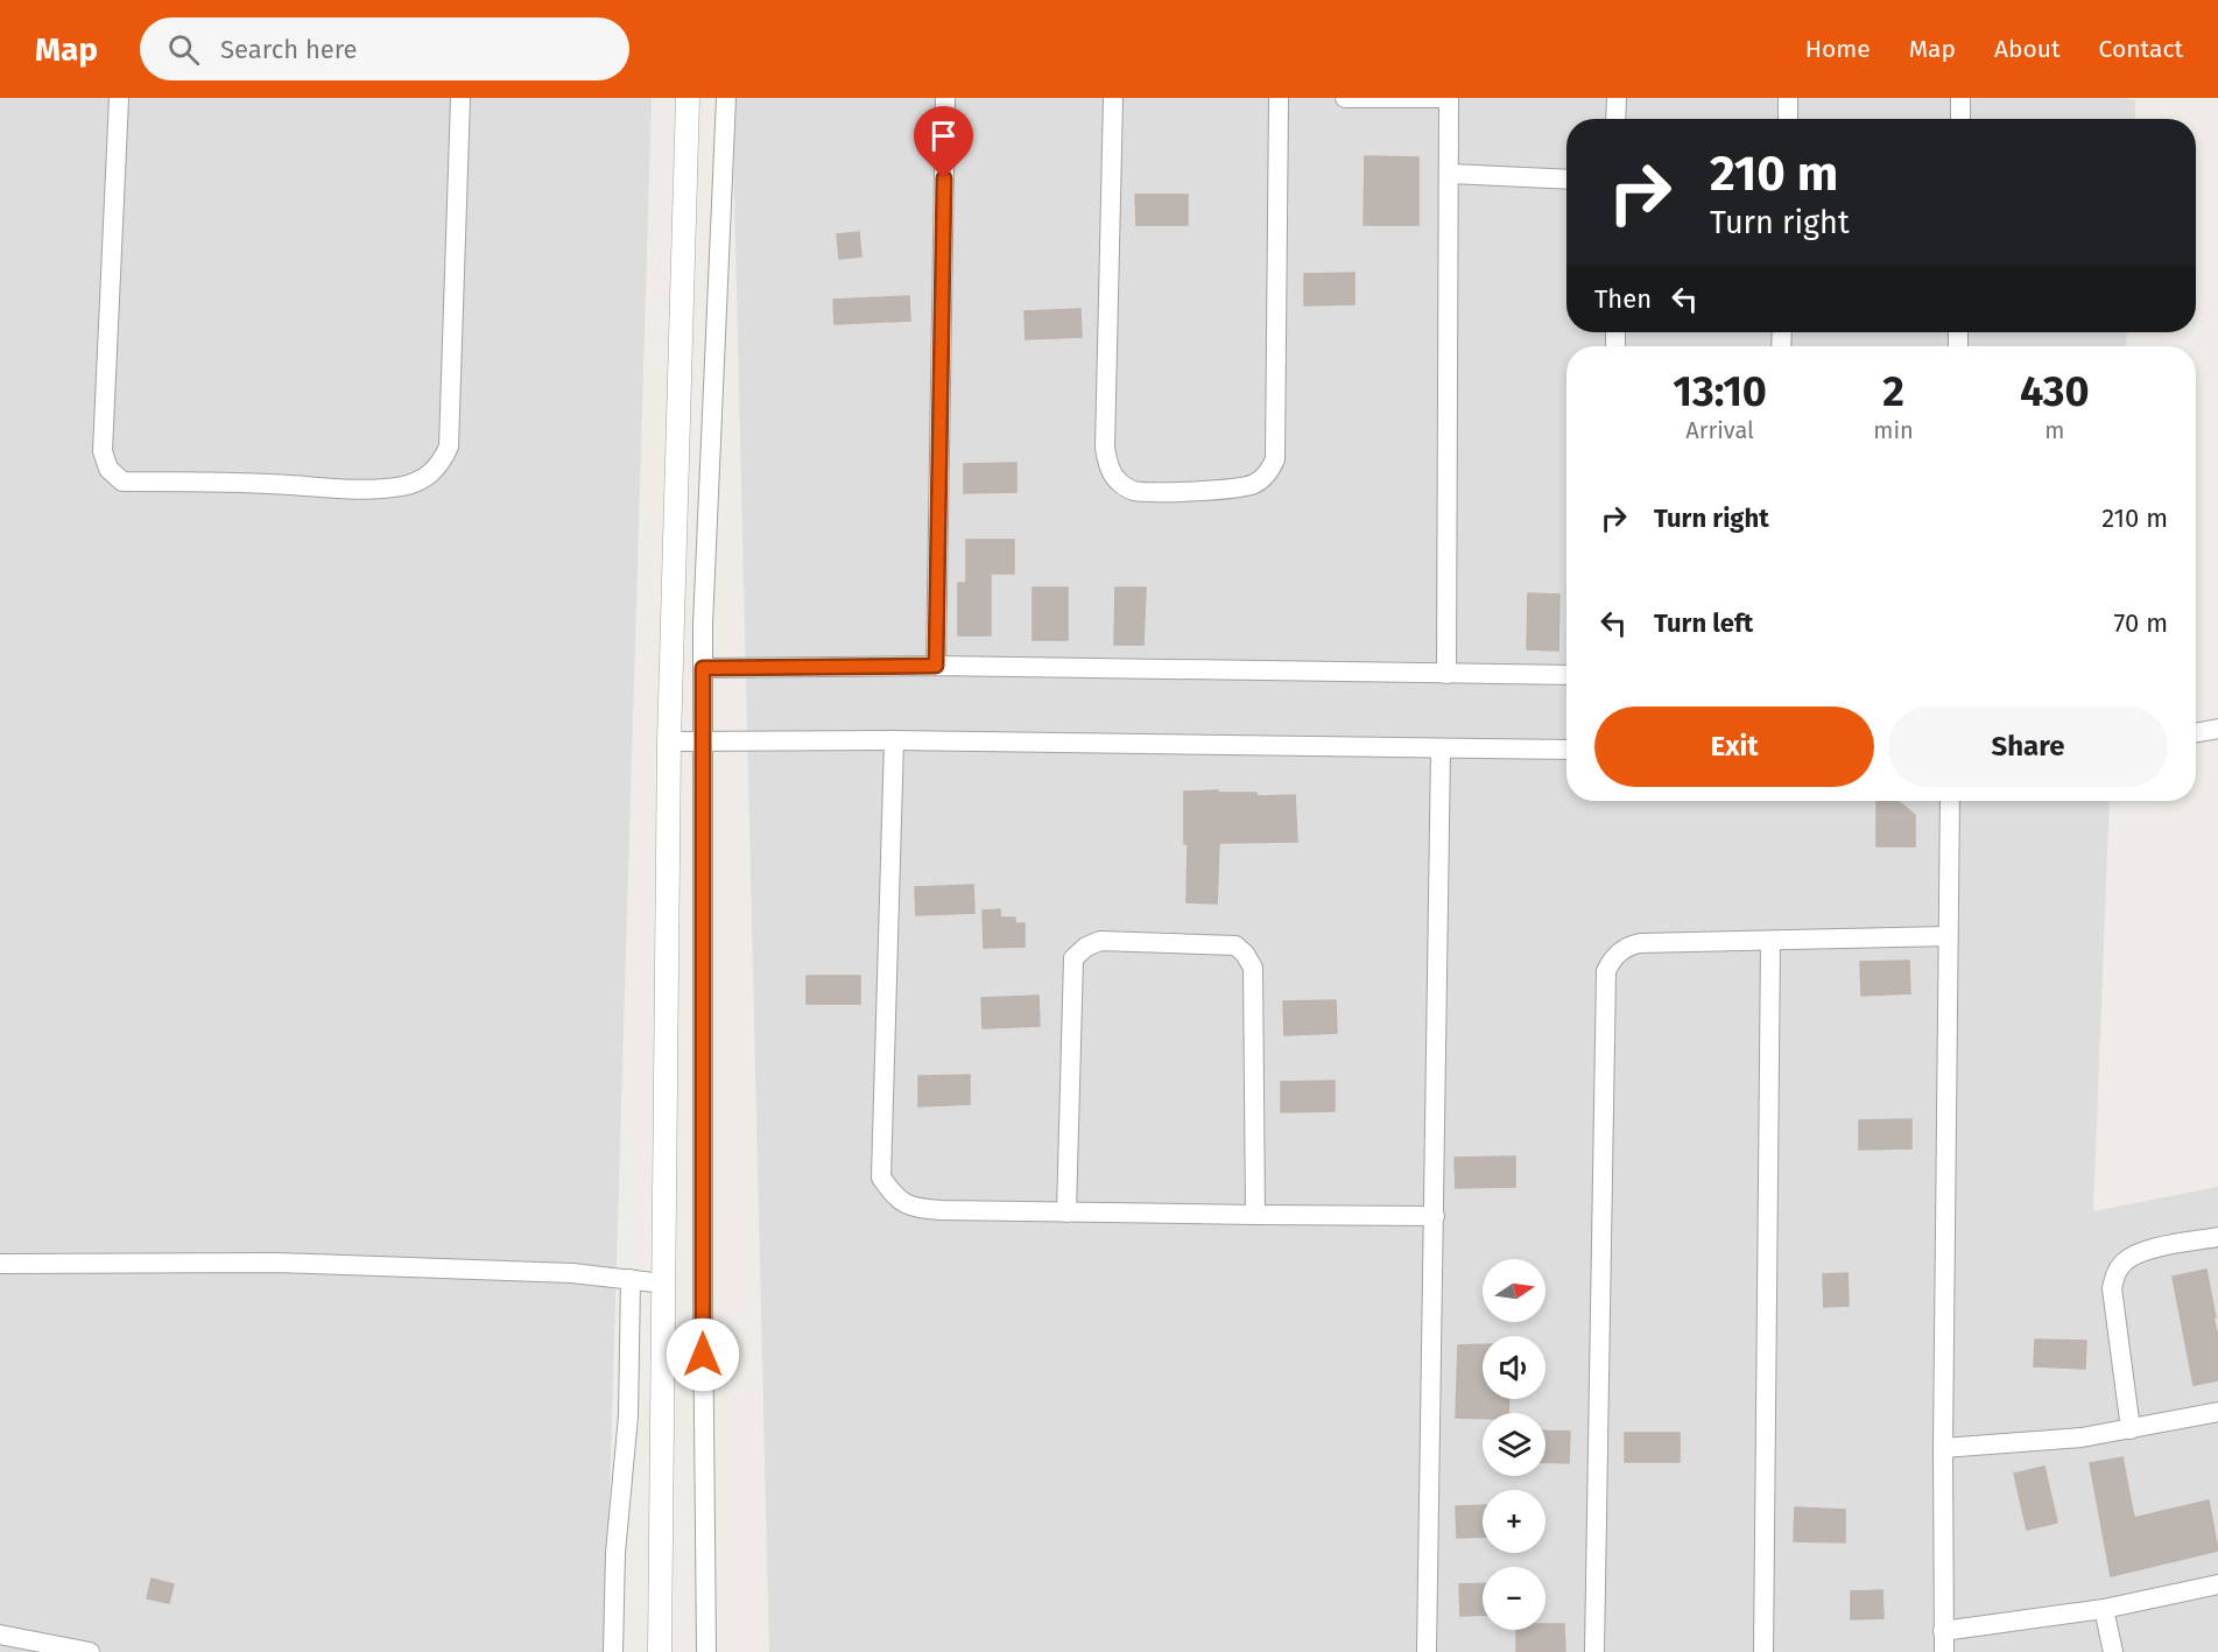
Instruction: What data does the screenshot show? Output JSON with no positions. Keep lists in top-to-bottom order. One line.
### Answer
{"north":"right","page":{"header":"Map","search":"Search here","nav":["Home","Map","About","Contact"],"turn":["210 m","Turn right"],"then":"Then","eta":["13:10","Arrival","2","min","430","m"],"list":[{"name":"Turn right","value":"210 m"},{"name":"Turn left","value":"70 m"}],"buttons":["Exit","Share"],"map_buttons":["+","−"]}}
